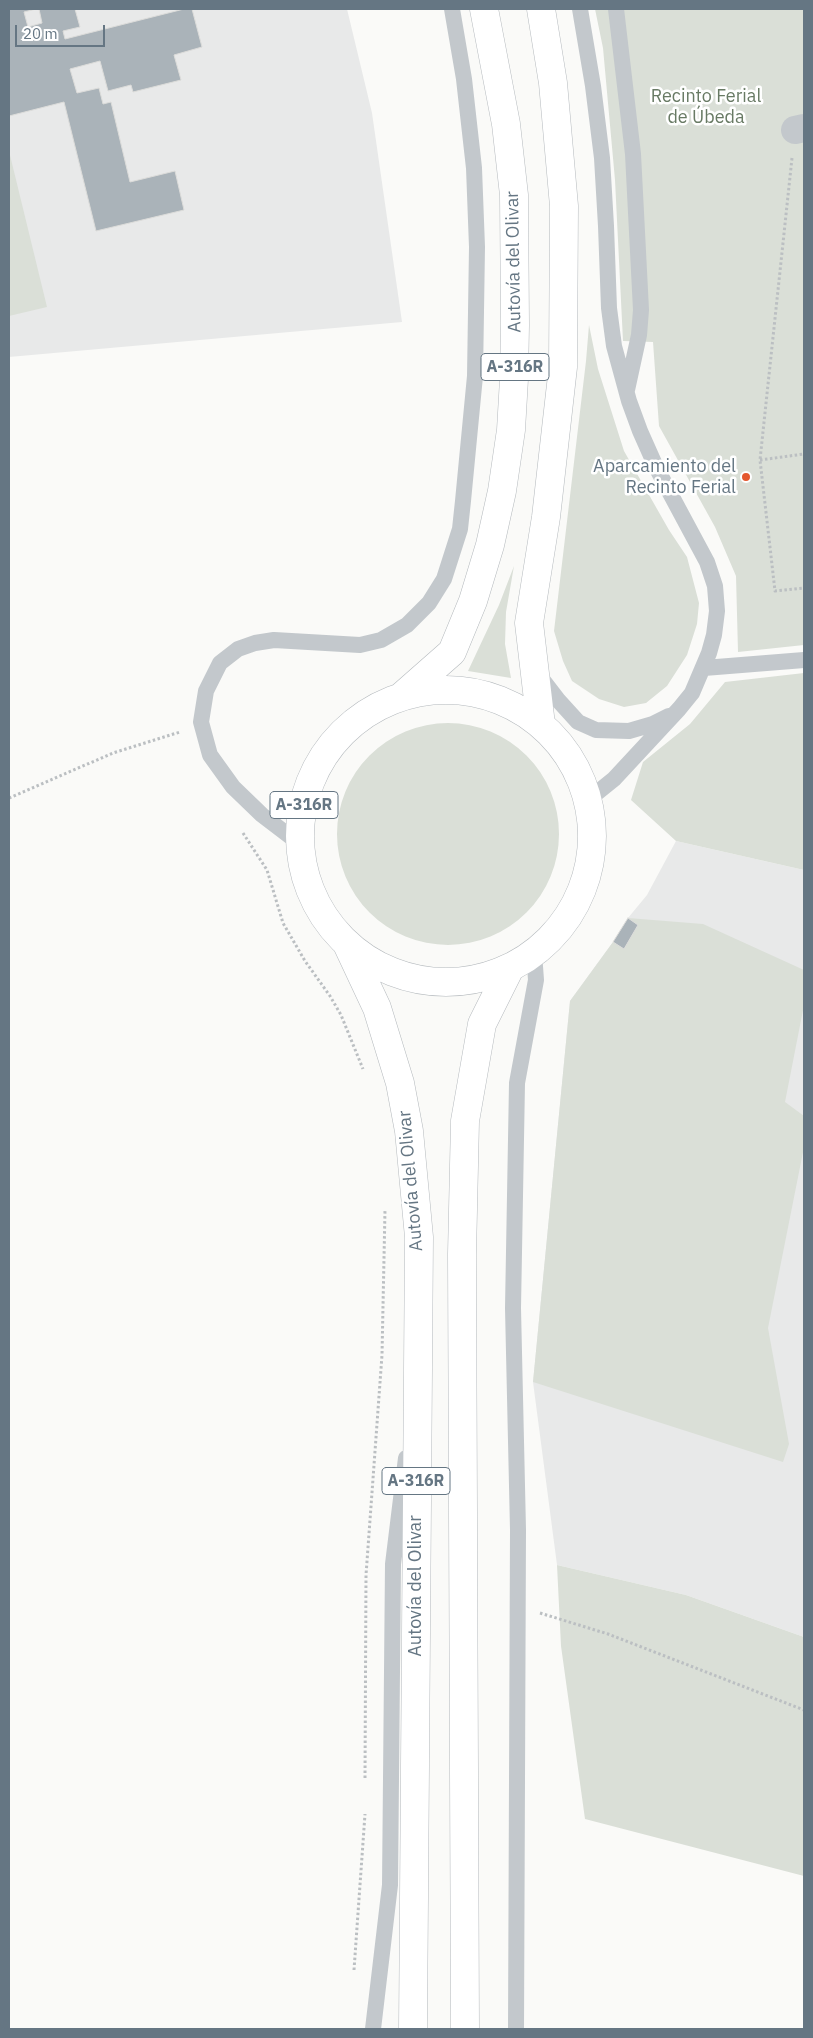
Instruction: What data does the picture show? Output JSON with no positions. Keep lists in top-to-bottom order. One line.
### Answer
{"streets":{"highway":["Autovía del Olivar","A-316R"]},"crossings":[["Autovía del Olivar","A-316R"]],"parks":["Recinto Ferial de Úbeda"],"places":["Aparcamiento del Recinto Ferial"],"scale_bar":"20 m"}
